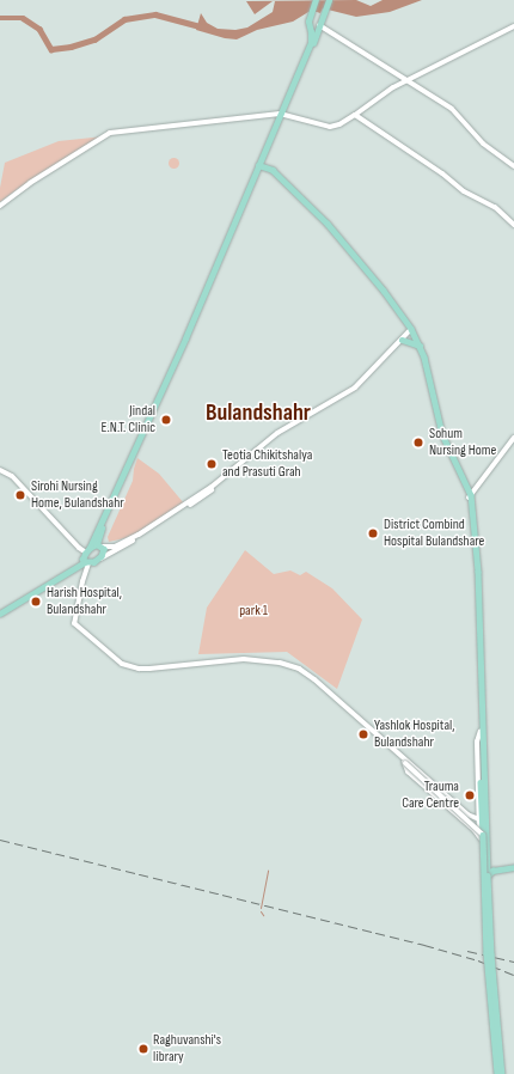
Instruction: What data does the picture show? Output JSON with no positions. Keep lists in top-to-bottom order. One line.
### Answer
{"districts":["Bulandshahr"],"parks":["park 1"],"places":["Jindal E.N.T. Clinic","Sohum Nursing Home","Teotia Chikitshalya and Prasuti Grah","Sirohi Nursing Home, Bulandshahr","District Combind Hospital Bulandshare","Harish Hospital, Bulandshahr","Yashlok Hospital, Bulandshahr","Trauma Care Centre","Raghuvanshi's library"]}
